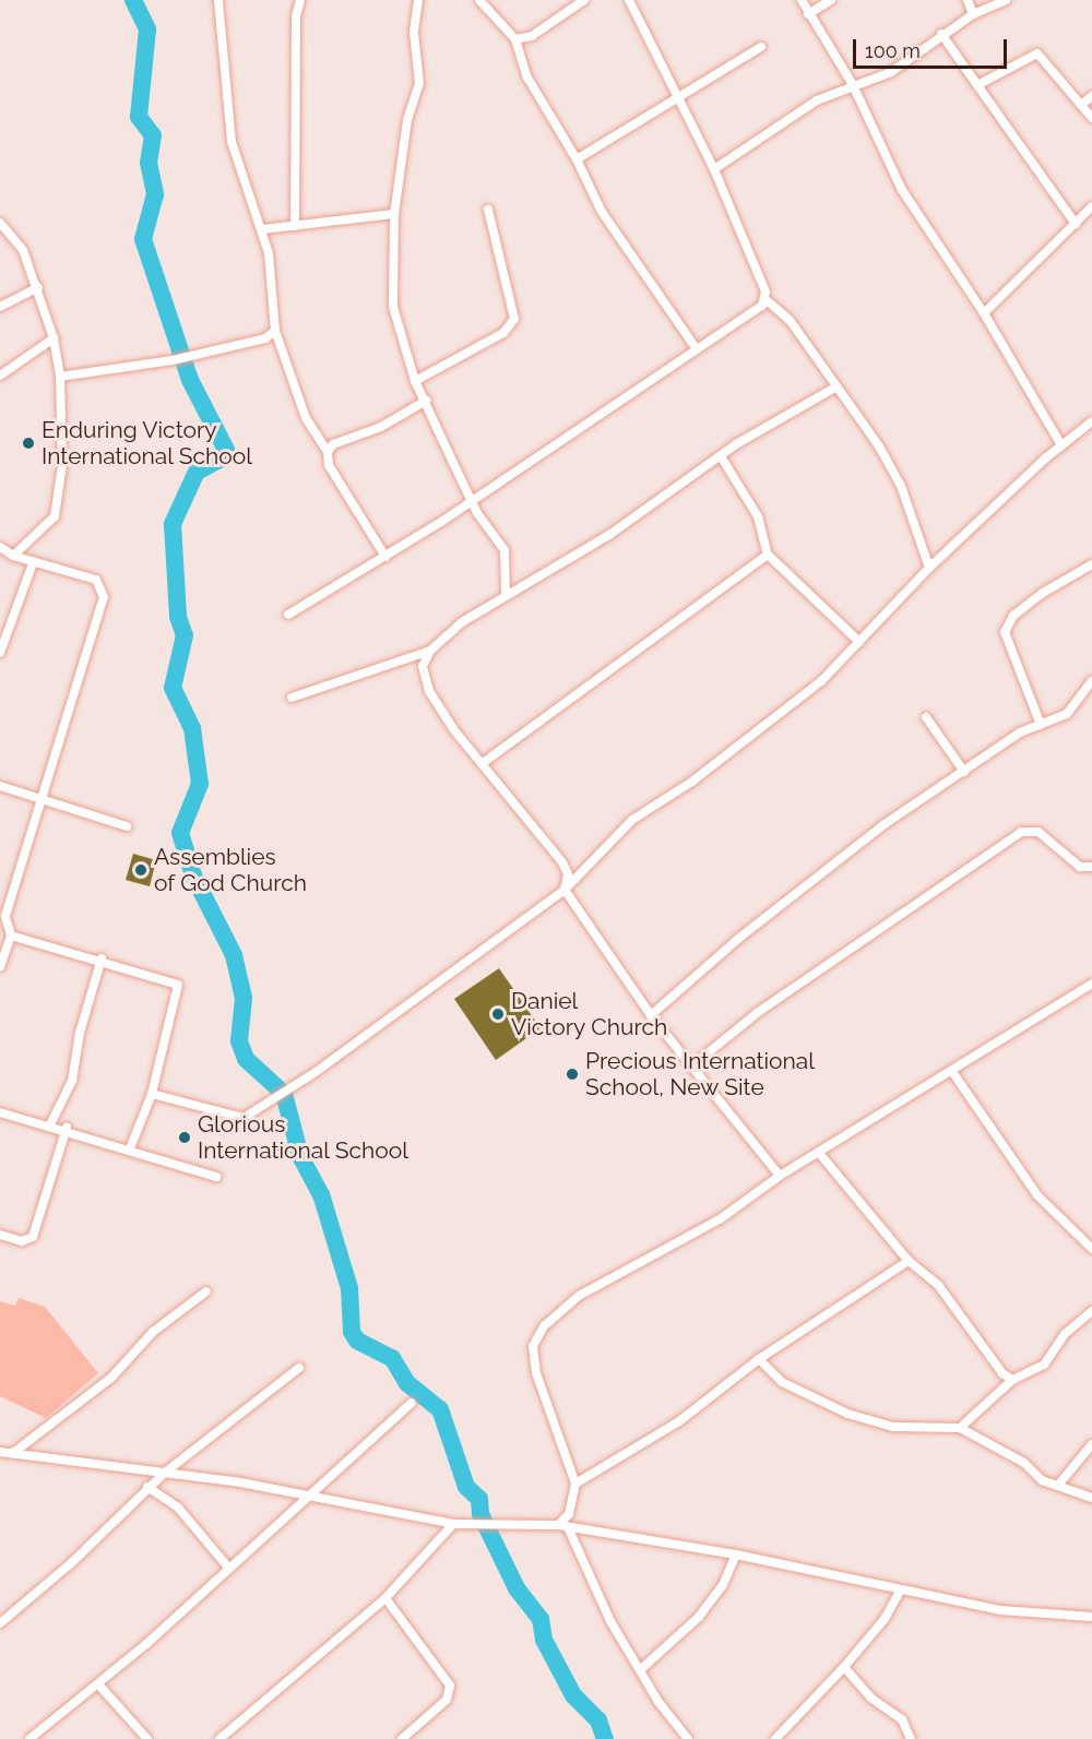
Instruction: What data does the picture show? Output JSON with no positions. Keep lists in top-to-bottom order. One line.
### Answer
{"places":["Enduring Victory International School","Assemblies of God Church","Daniel Victory Church","Precious International School, New Site","Glorious International School"],"scale_bar":"100 m"}
